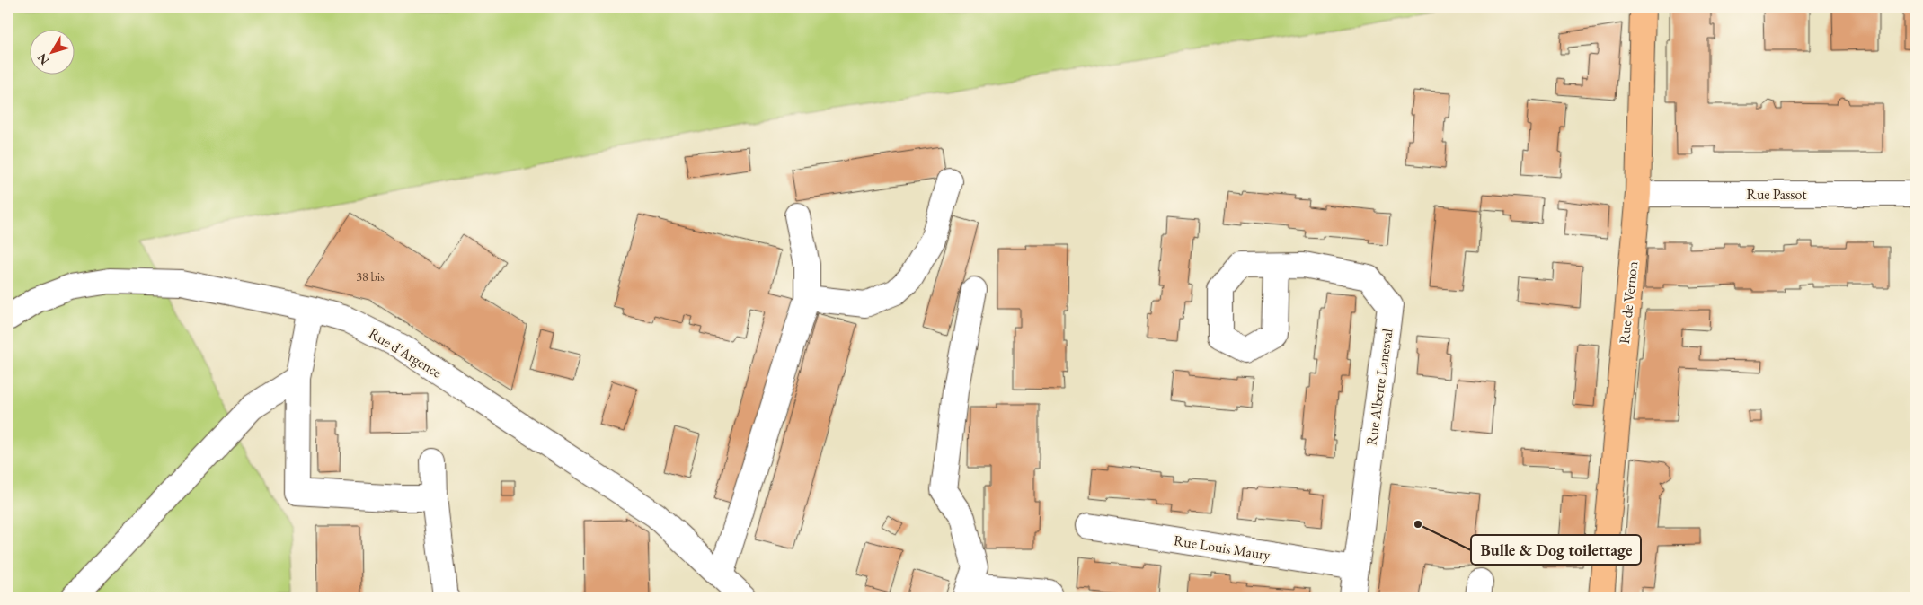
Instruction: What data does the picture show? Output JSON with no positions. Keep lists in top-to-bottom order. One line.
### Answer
{"streets":{"main road":["Rue de Vernon"],"street":["Rue Passot","Rue d'Argence","Rue Alberte Lanesval","Rue Louis Maury"]},"crossings":[["Rue Passot","Rue de Vernon"],["Rue Alberte Lanesval","Rue Louis Maury"]],"places":["Bulle & Dog toilettage"],"house_numbers":["38 bis"],"north":"bottom left"}
